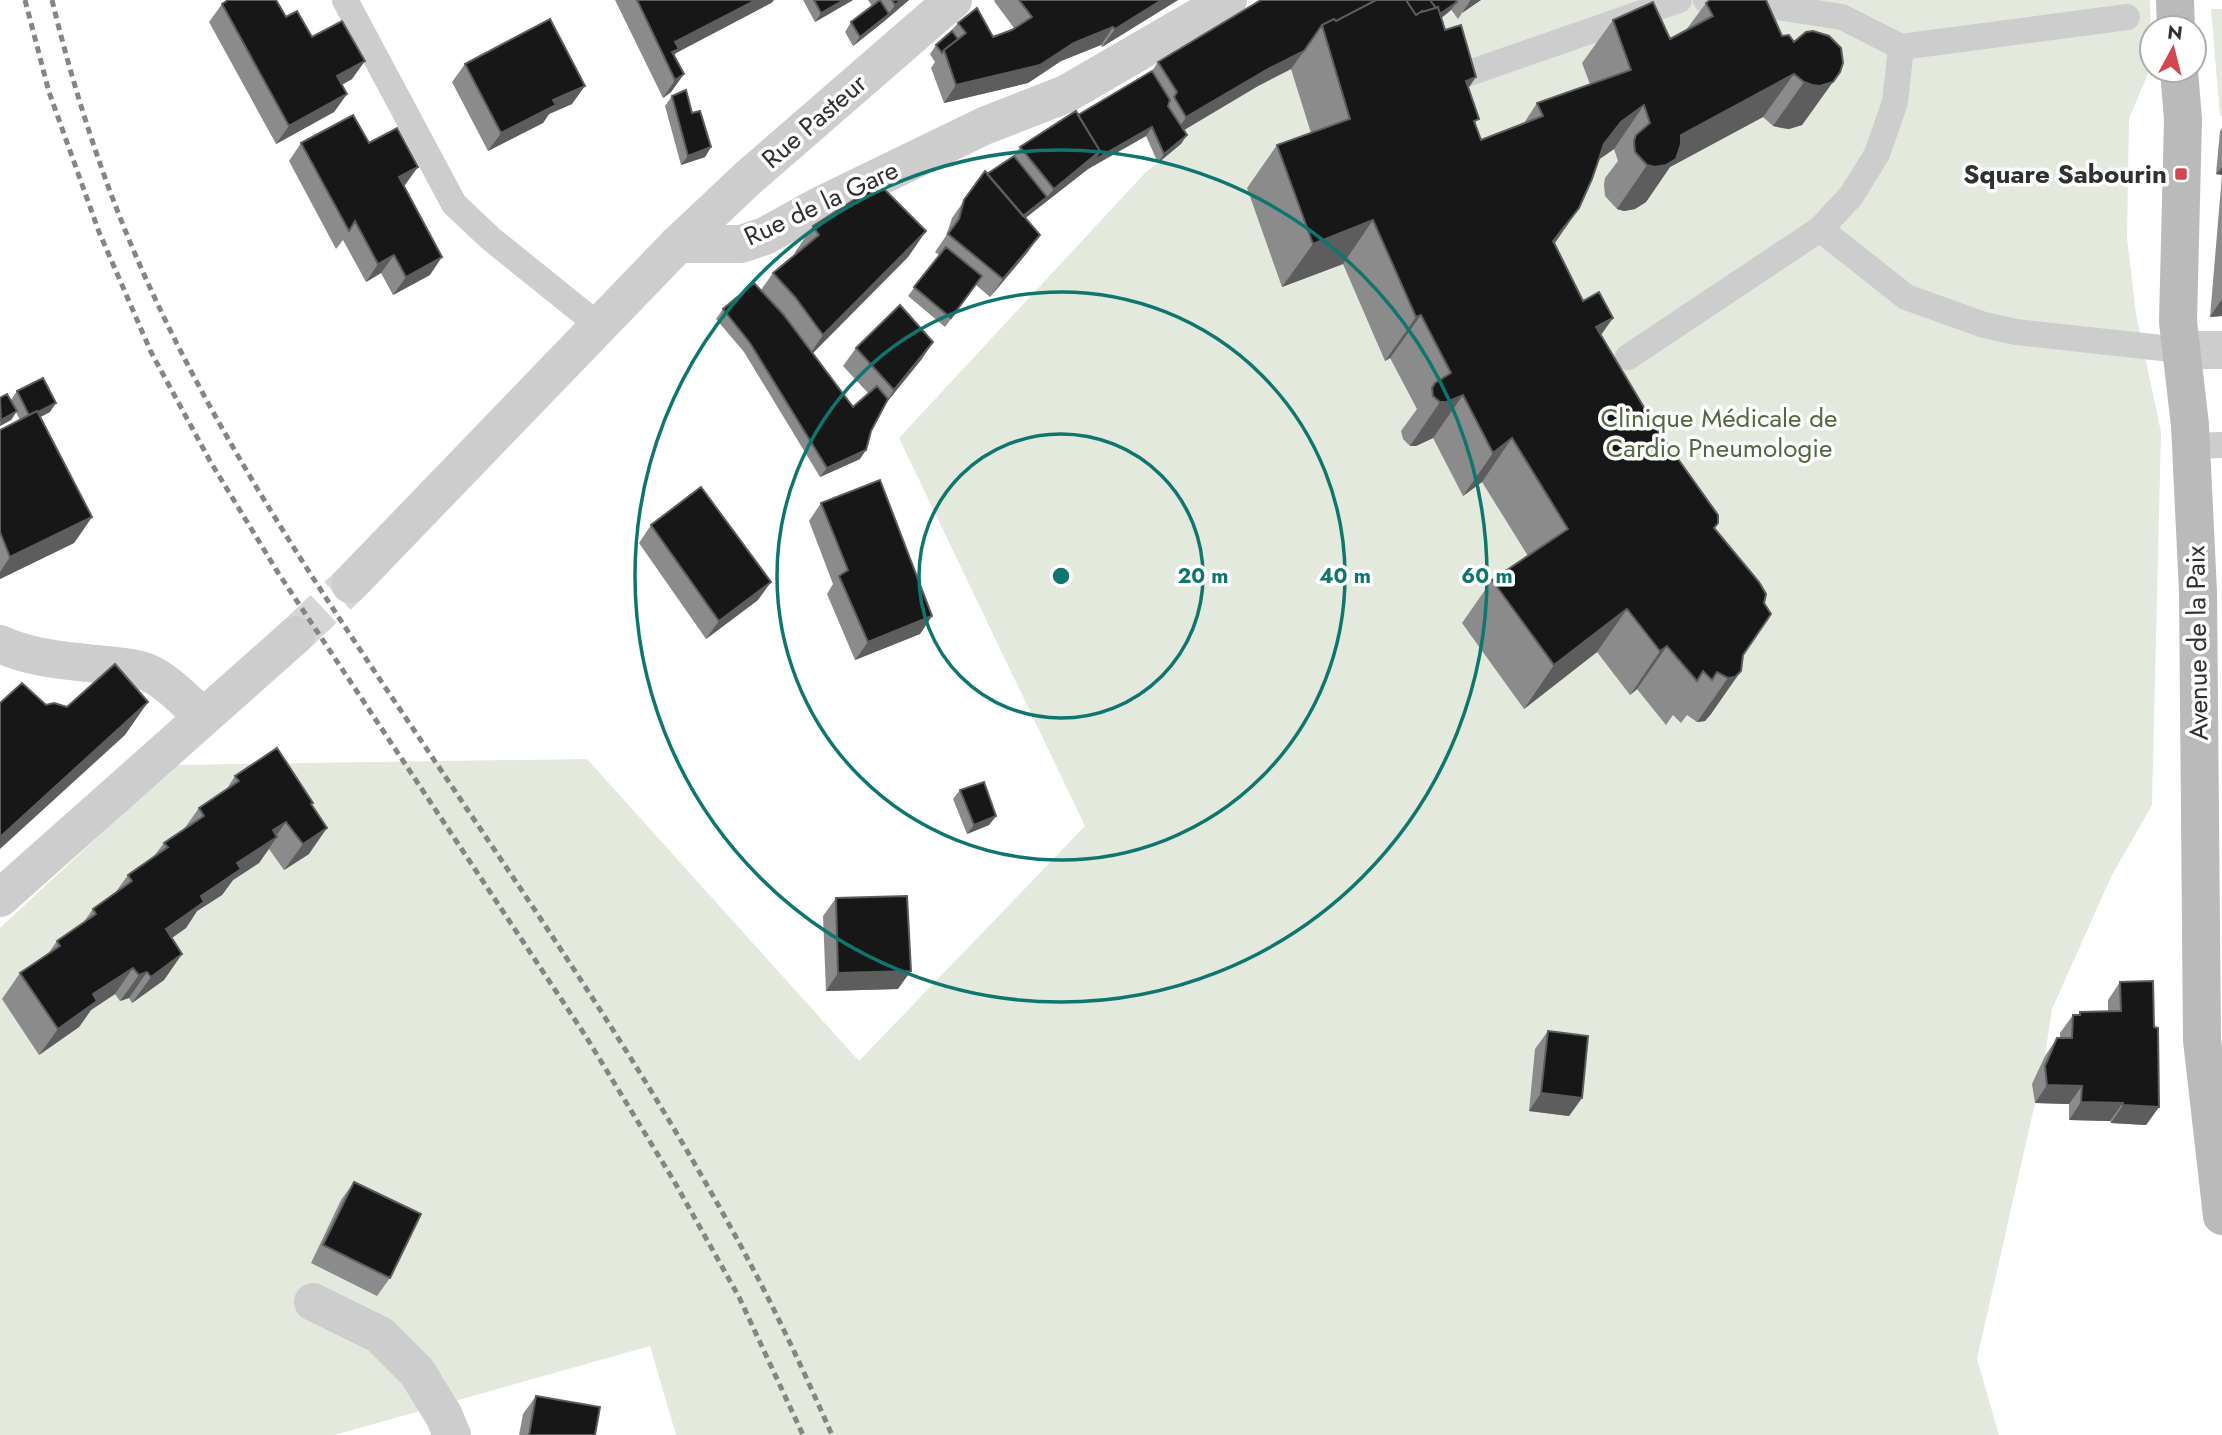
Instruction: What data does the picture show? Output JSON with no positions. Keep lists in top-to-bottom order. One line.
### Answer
{"streets":{"main road":["Avenue de la Paix"],"street":["Rue Pasteur","Rue de la Gare"]},"crossings":[["Rue Pasteur","Rue de la Gare"]],"parks":["Clinique Médicale de Cardio Pneumologie"],"places":{"transit":["Square Sabourin"]},"north":"top","rings":["20 m","40 m","60 m"]}
